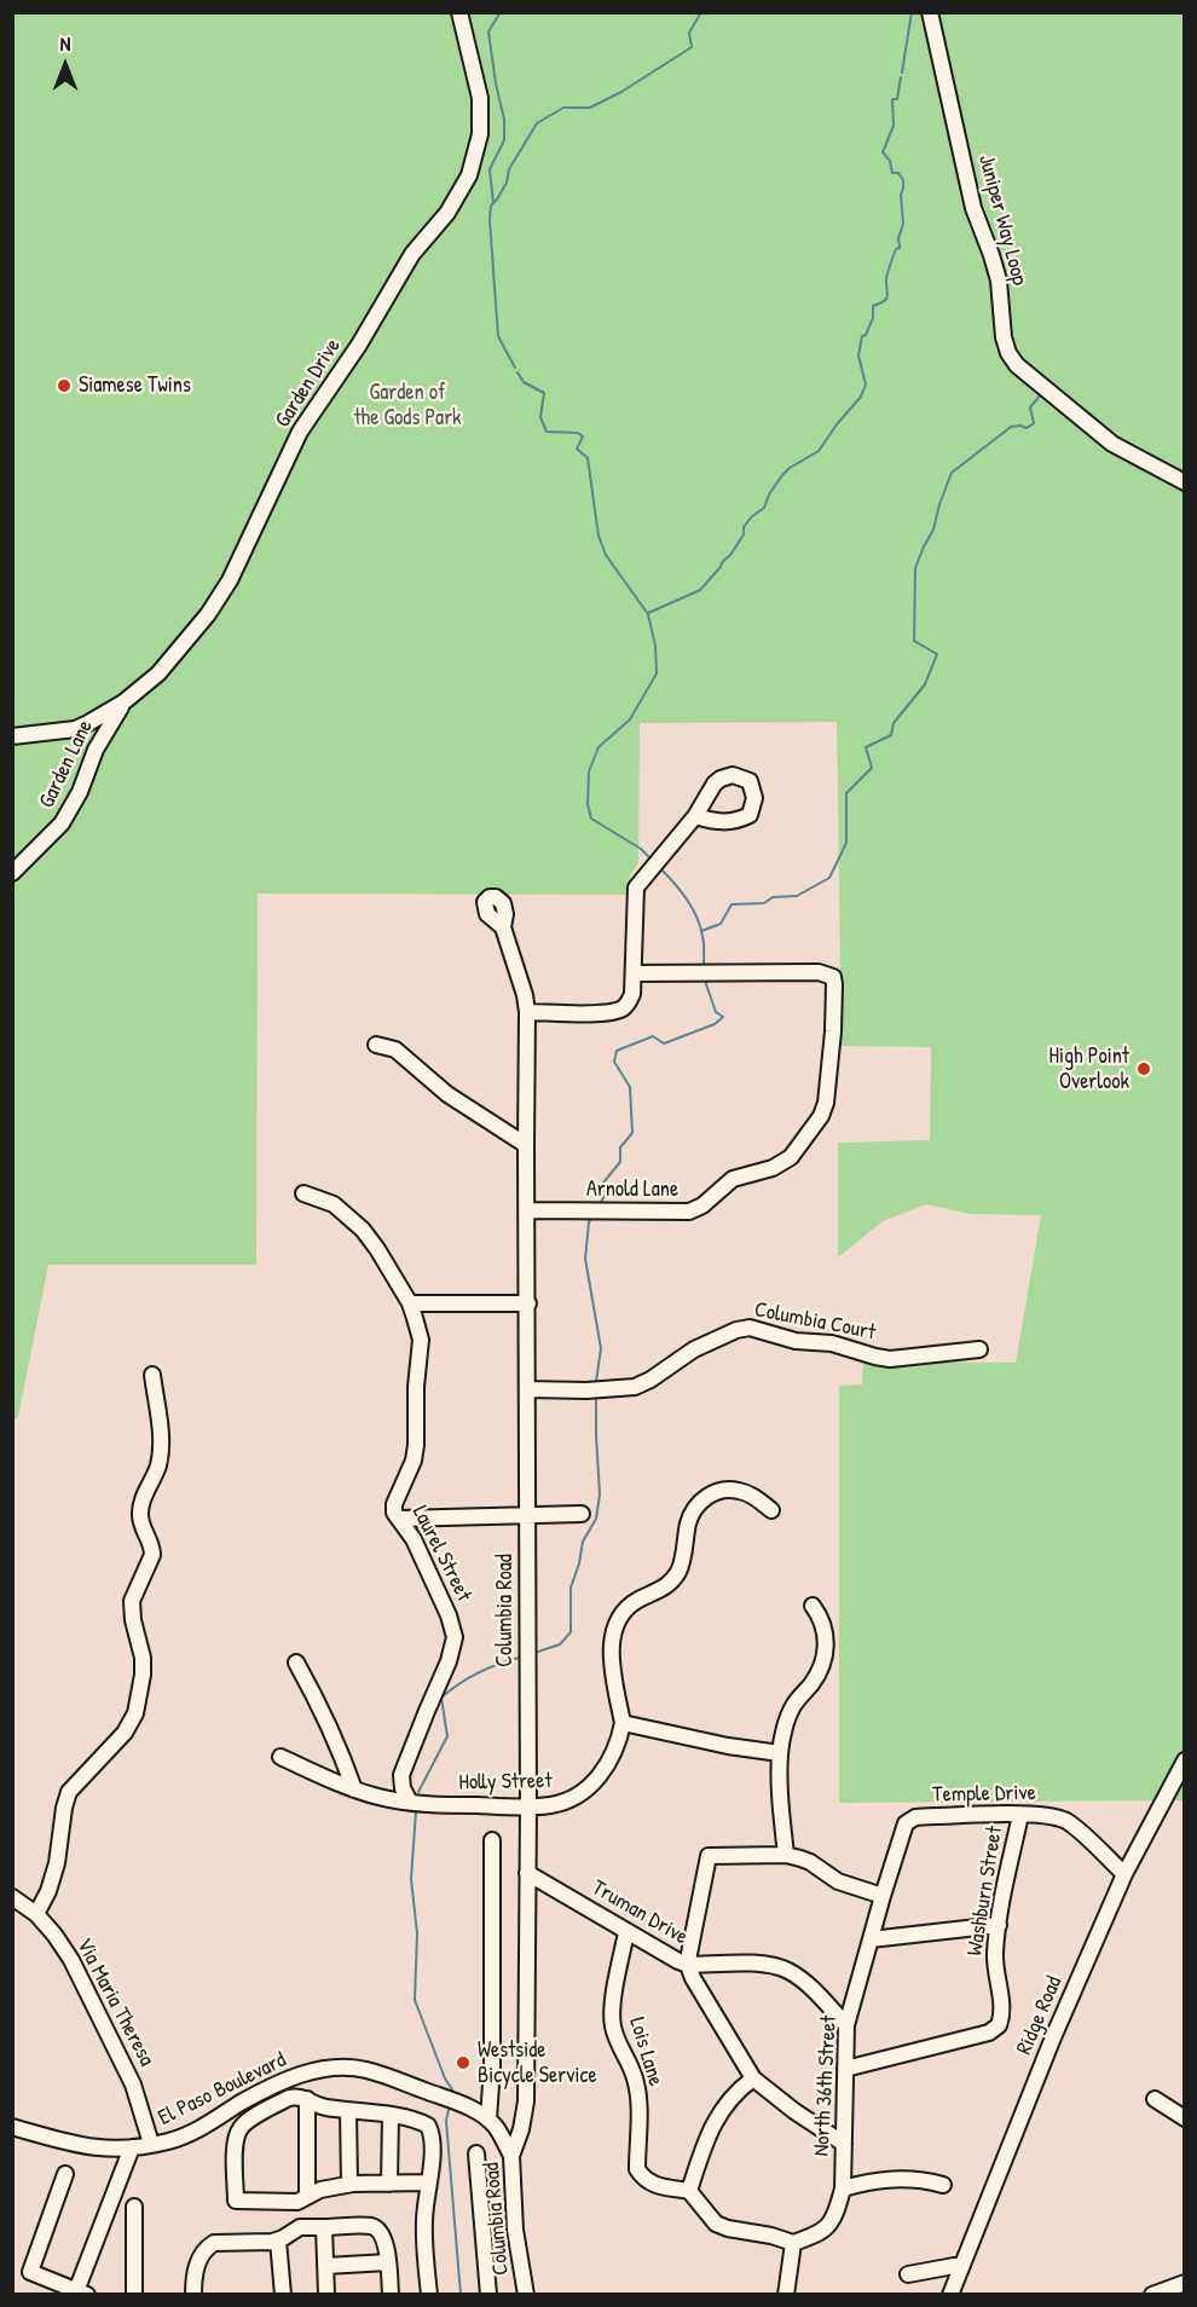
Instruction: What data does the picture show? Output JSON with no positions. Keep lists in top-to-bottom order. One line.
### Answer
{"streets":{"street":["Juniper Way Loop","Garden Drive","Garden Lane","Arnold Lane","Columbia Court","Laurel Street","Columbia Road","Holly Street","Temple Drive","Washburn Street","Truman Drive","Via Maria Theresa","Ridge Road","Lois Lane","North 36th Street","El Paso Boulevard"]},"crossings":[["Garden Drive","Garden Lane"],["Arnold Lane","Columbia Road"],["Columbia Court","Columbia Road"],["Laurel Street","Holly Street"],["Columbia Road","Holly Street"],["Columbia Road","Truman Drive"],["Temple Drive","Washburn Street"],["Temple Drive","Ridge Road"],["Temple Drive","North 36th Street"],["Washburn Street","North 36th Street"],["Truman Drive","Lois Lane"],["Truman Drive","North 36th Street"],["Via Maria Theresa","El Paso Boulevard"],["Lois Lane","North 36th Street"]],"parks":["Garden of the Gods Park"],"places":["Siamese Twins","High Point Overlook","Westside Bicycle Service"],"north":"top"}
